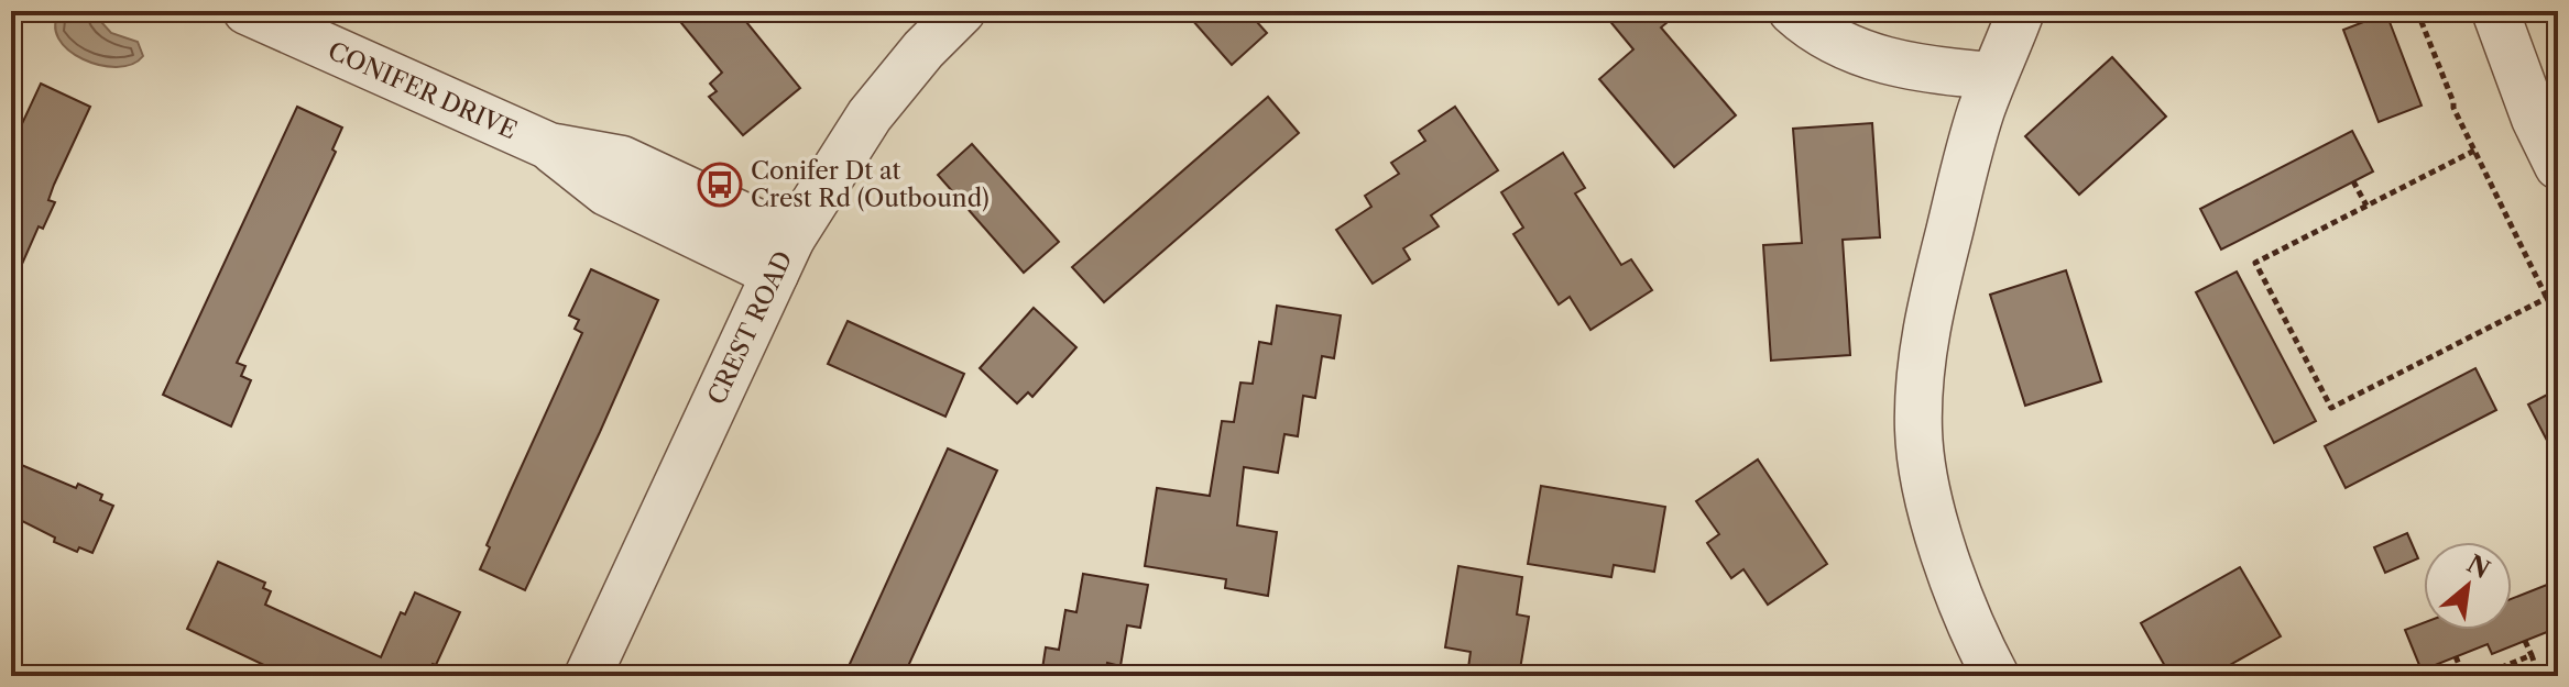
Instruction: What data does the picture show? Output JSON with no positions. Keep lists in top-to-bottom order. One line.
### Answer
{"streets":{"street":["CONIFER DRIVE","CREST ROAD"]},"crossings":[["CONIFER DRIVE","CREST ROAD"]],"places":{"bus stop":["Conifer Dt at Crest Rd (Outbound)"]},"north":"top right"}
